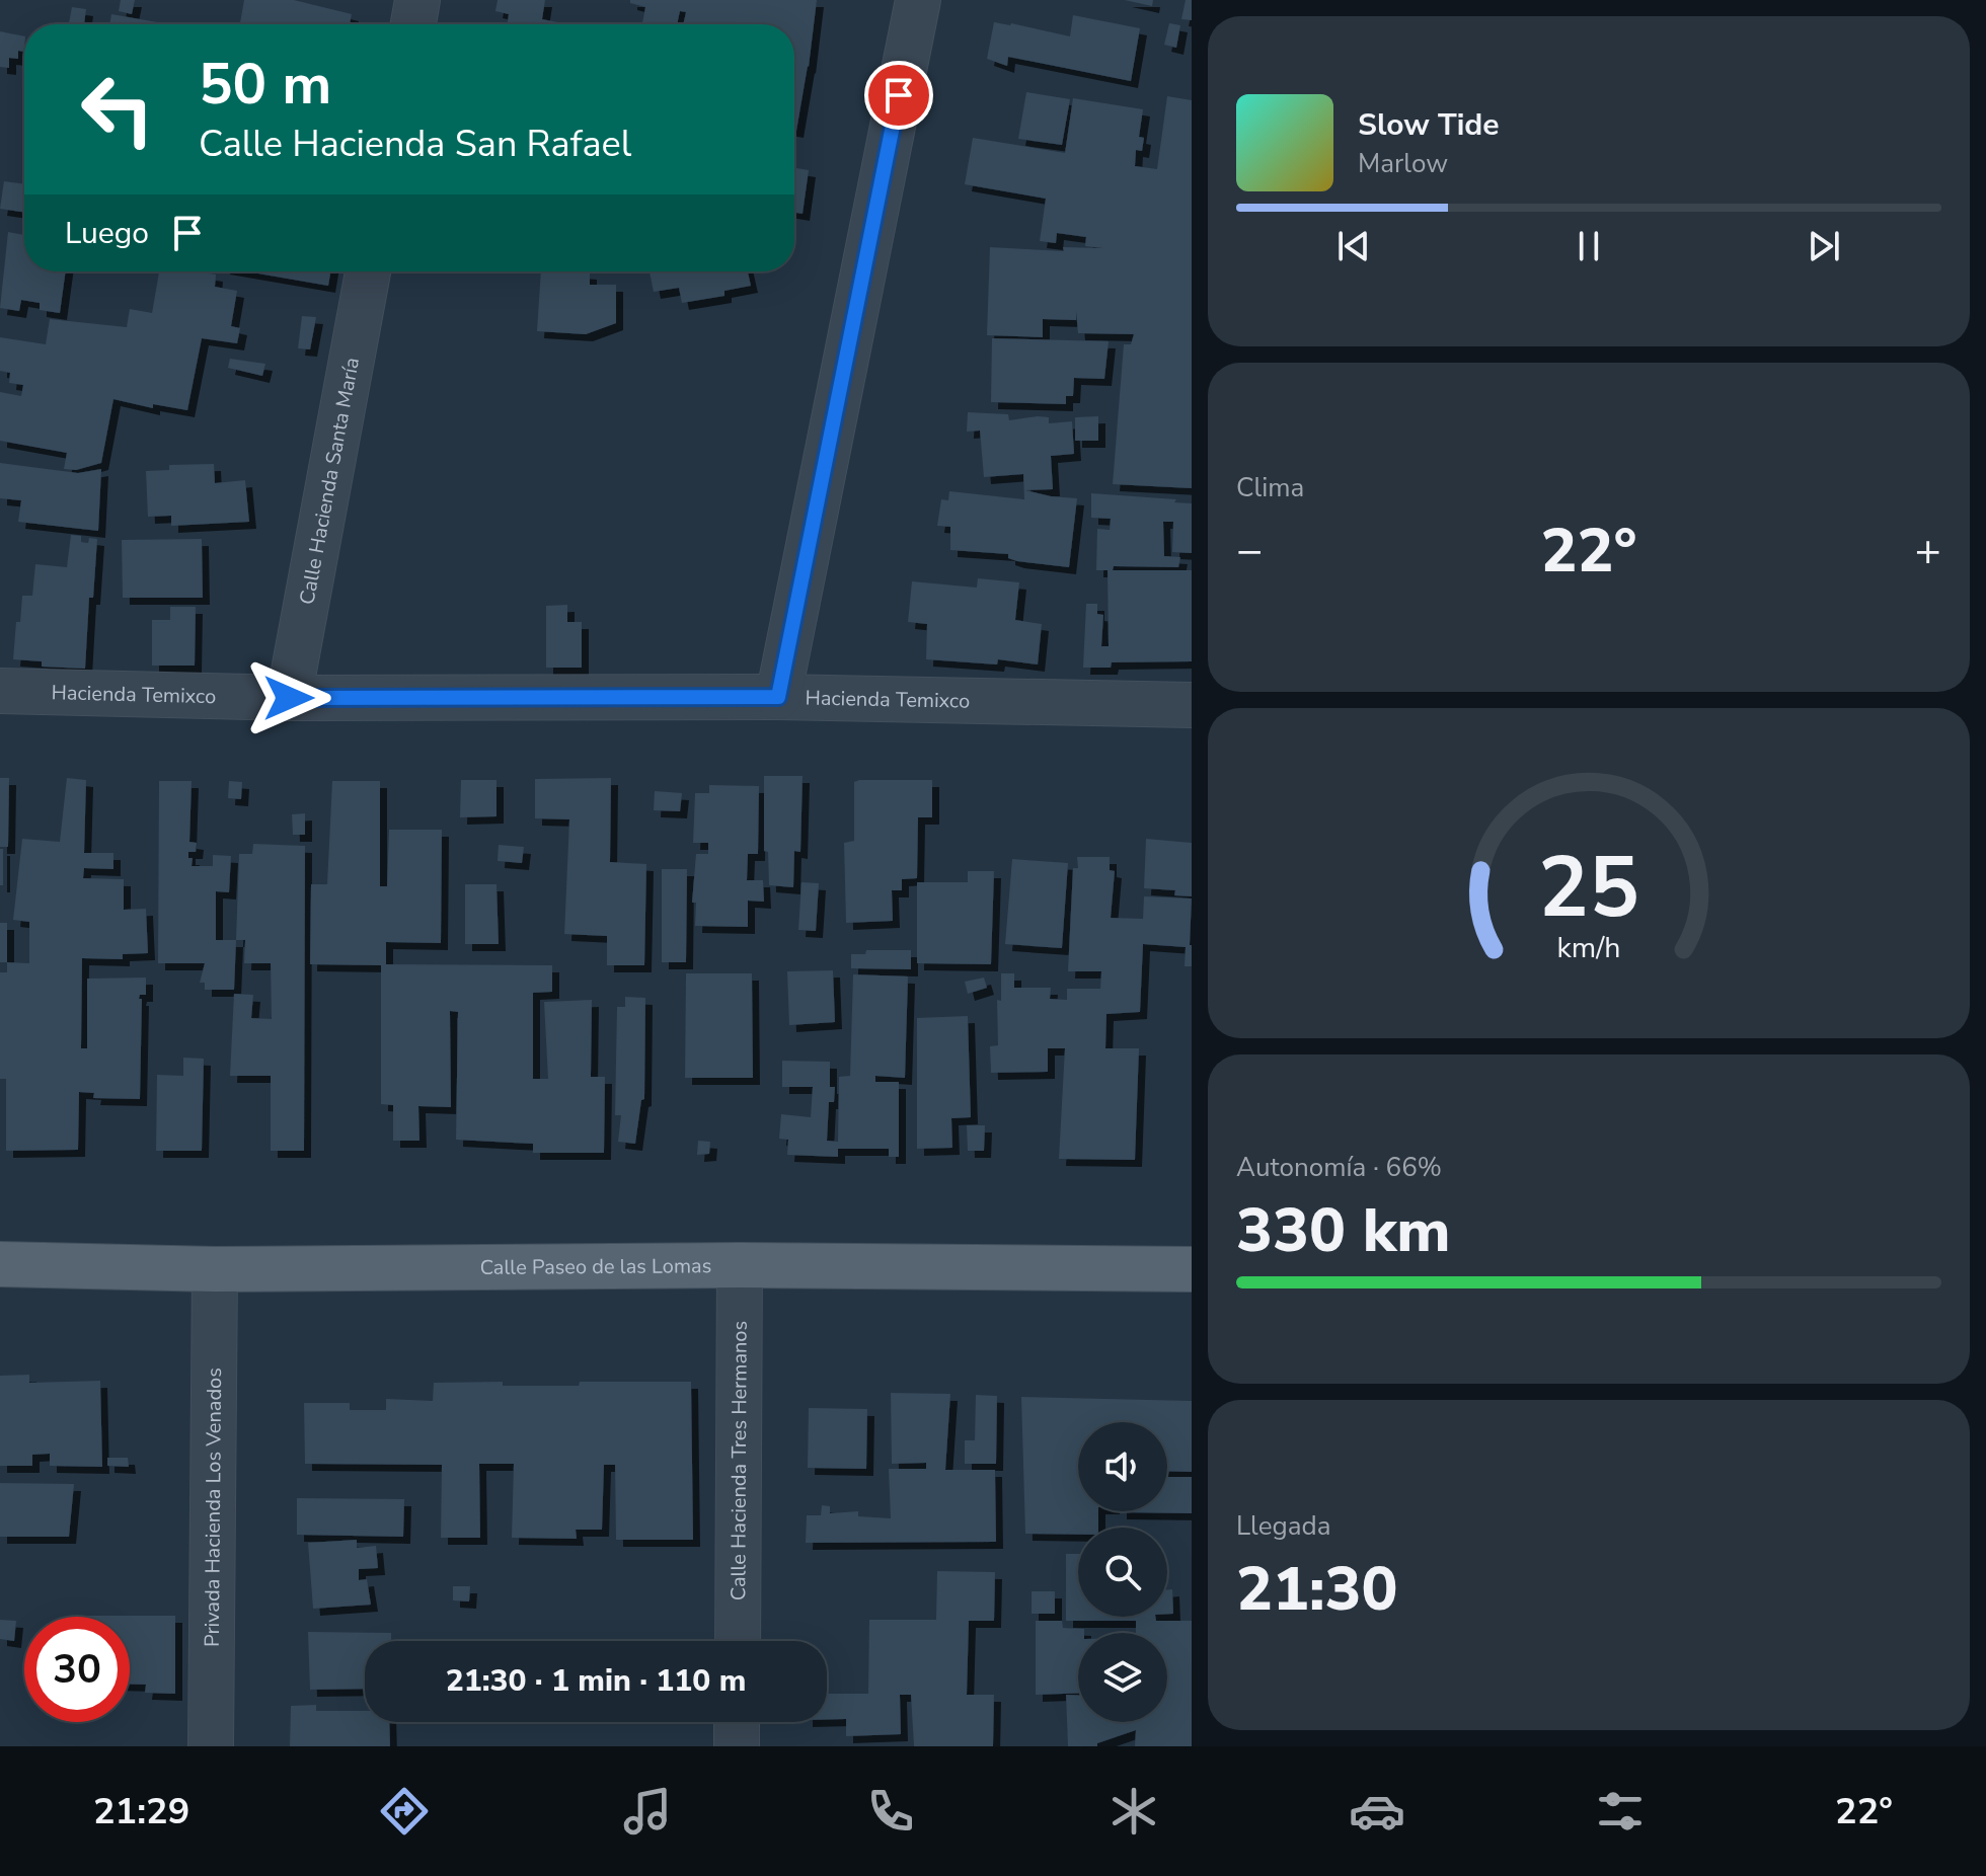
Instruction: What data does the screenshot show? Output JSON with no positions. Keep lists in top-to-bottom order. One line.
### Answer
{"streets":{"main road":["Calle Paseo de las Lomas"],"street":["Calle Hacienda Santa María","Hacienda Temixco","Calle Hacienda Tres Hermanos","Privada Hacienda Los Venados"]},"crossings":[["Calle Hacienda Santa María","Hacienda Temixco"],["Calle Paseo de las Lomas","Calle Hacienda Tres Hermanos"],["Calle Paseo de las Lomas","Privada Hacienda Los Venados"]],"page":{"turn":["50 m","Calle Hacienda San Rafael"],"song":["Slow Tide","Marlow"],"then":"Luego","tile":["Clima",["Autonomía · 66%","330 km"],["Llegada","21:30"]],"heat":["−","22°","+"],"limit":"30","trip":"21:30 · 1 min · 110 m","tabs":["21:29","22°"],"gauge":["25","km/h"]}}
